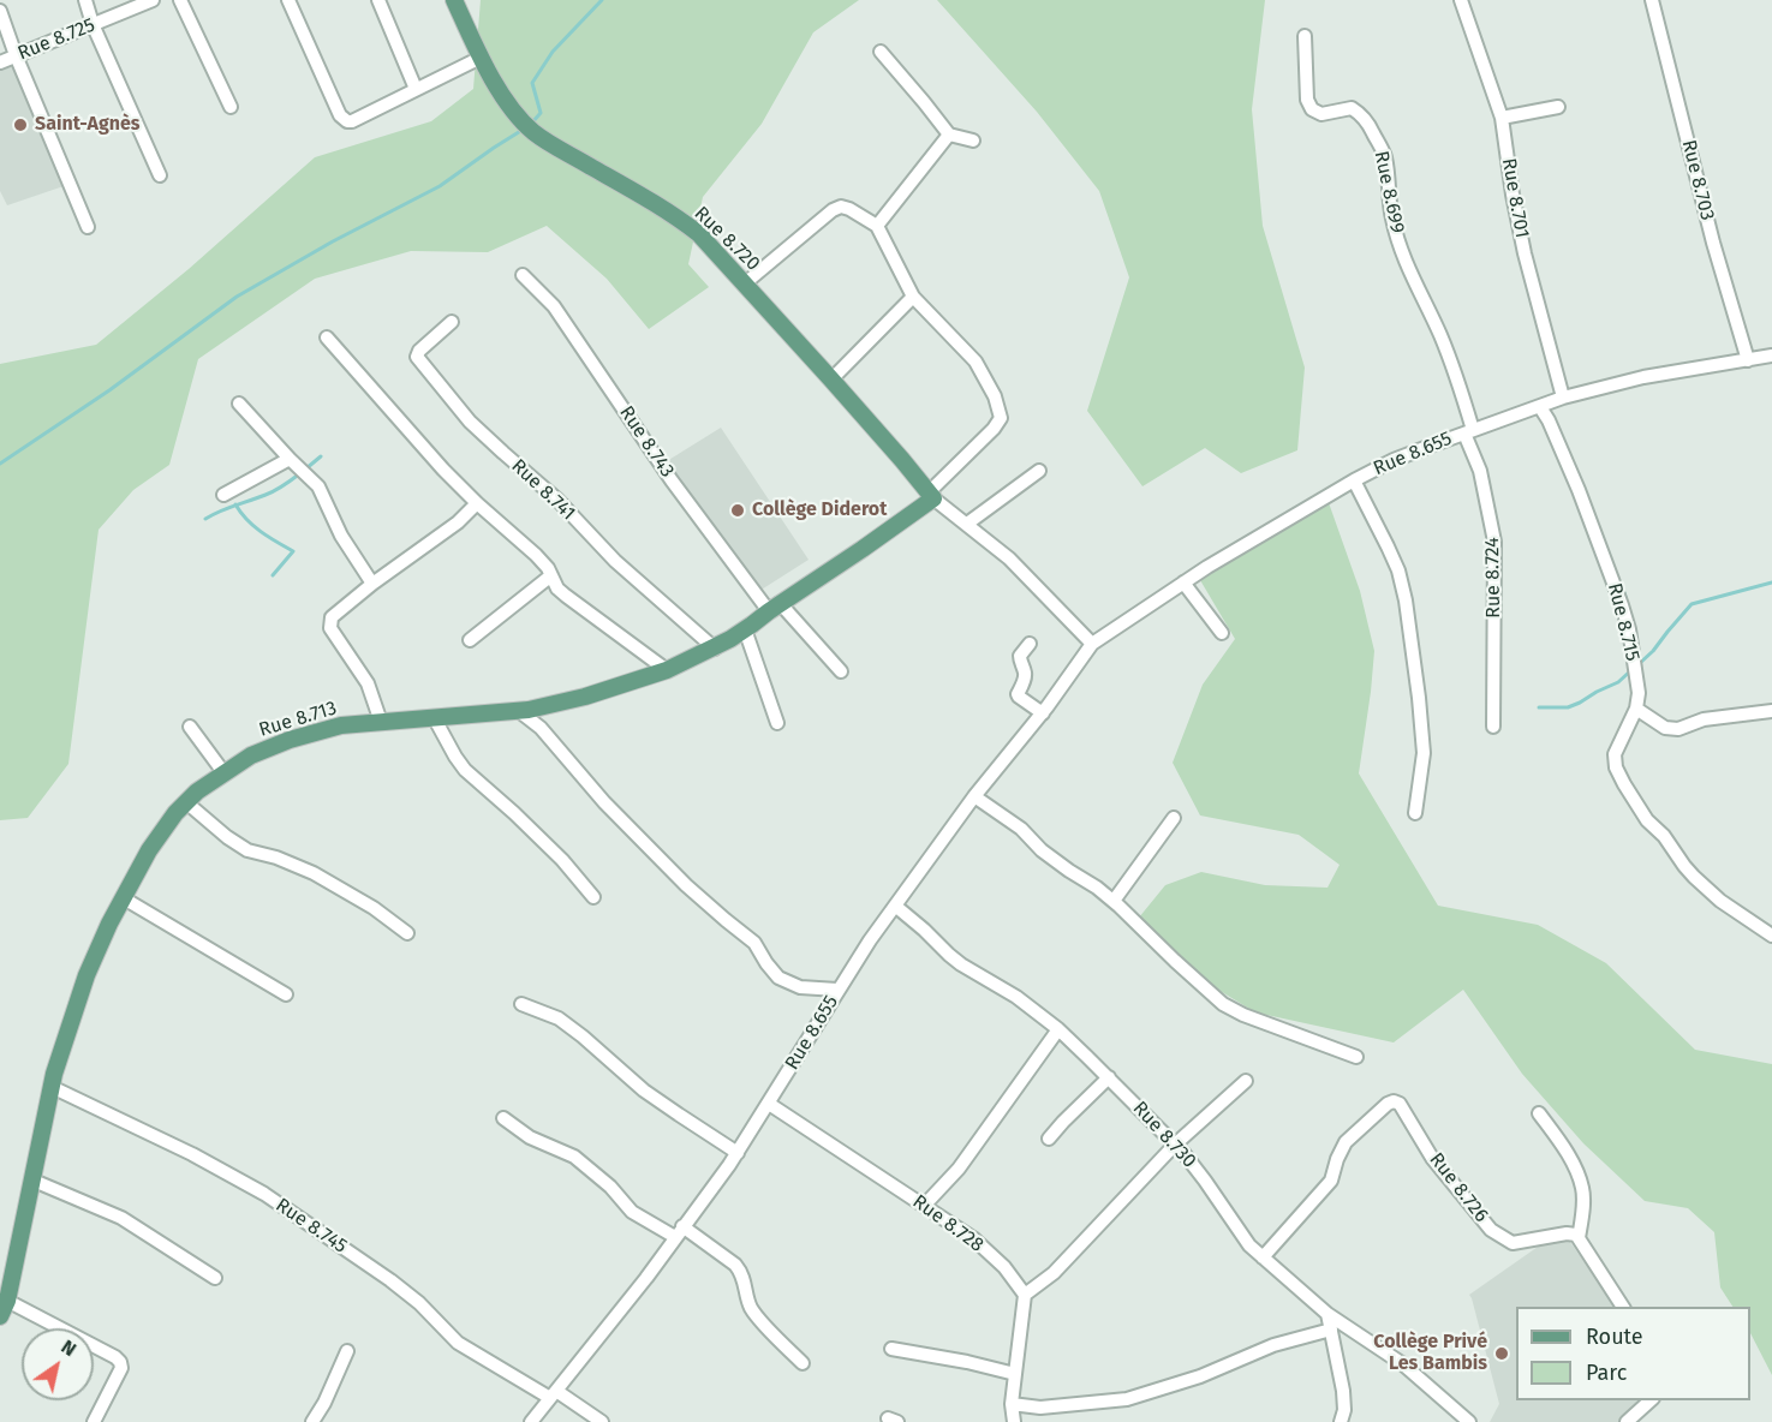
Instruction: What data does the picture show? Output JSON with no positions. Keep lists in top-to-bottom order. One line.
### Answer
{"streets":{"main road":["Rue 8.720","Rue 8.713"],"street":["Rue 8.725","Rue 8.703","Rue 8.699","Rue 8.701","Rue 8.743","Rue 8.655","Rue 8.741","Rue 8.724","Rue 8.715","Rue 8.730","Rue 8.726","Rue 8.728","Rue 8.745"]},"crossings":[["Rue 8.703","Rue 8.655"],["Rue 8.699","Rue 8.655"],["Rue 8.699","Rue 8.724"],["Rue 8.701","Rue 8.655"],["Rue 8.720","Rue 8.713"],["Rue 8.743","Rue 8.713"],["Rue 8.655","Rue 8.724"],["Rue 8.655","Rue 8.715"],["Rue 8.655","Rue 8.730"],["Rue 8.655","Rue 8.728"],["Rue 8.655","Rue 8.745"],["Rue 8.741","Rue 8.713"],["Rue 8.713","Rue 8.745"],["Rue 8.730","Rue 8.726"]],"places":["Saint-Agnès","Collège Diderot","Collège Privé Les Bambis"],"legend":["Route","Parc"],"north":"top right"}
